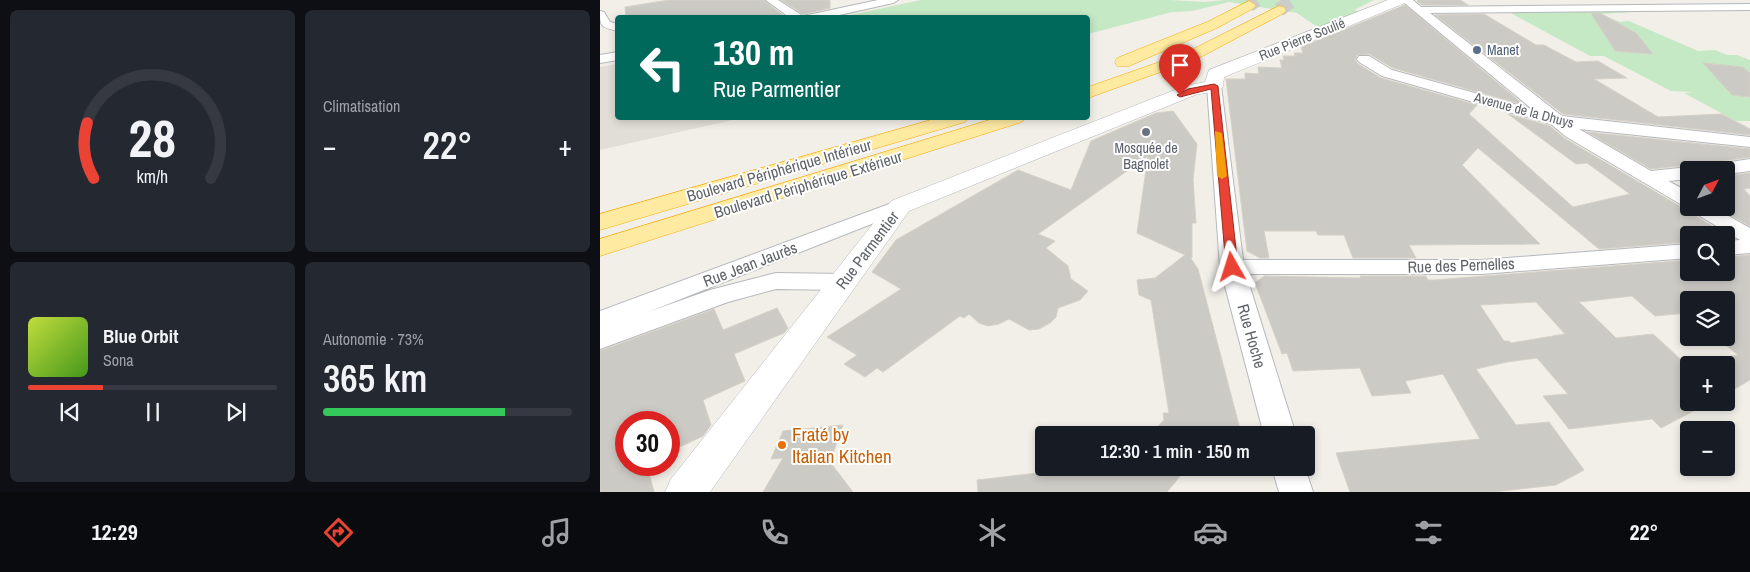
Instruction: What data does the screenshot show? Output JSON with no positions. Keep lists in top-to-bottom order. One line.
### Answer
{"streets":{"highway":["Boulevard Périphérique Intérieur","Boulevard Périphérique Extérieur"],"street":["Rue Pierre Soulié","Avenue de la Dhuys","Rue Parmentier","Rue Jean Jaurès","Rue des Pernelles","Rue Hoche"]},"crossings":[["Rue Pierre Soulié","Rue Parmentier"],["Rue Pierre Soulié","Rue Hoche"],["Rue Parmentier","Rue Jean Jaurès"],["Rue Parmentier","Rue Hoche"],["Rue des Pernelles","Rue Hoche"]],"places":["Manet","Mosquée de Bagnolet","Fraté by Italian Kitchen"],"north":"top right","page":{"tile":["Climatisation",["Autonomie · 73%","365 km"]],"turn":["130 m","Rue Parmentier"],"heat":["−","22°","+"],"map_buttons":["+","−"],"song":["Blue Orbit","Sona"],"limit":"30","trip":"12:30 · 1 min · 150 m","tabs":["12:29","22°"],"gauge":["28","km/h"]}}
